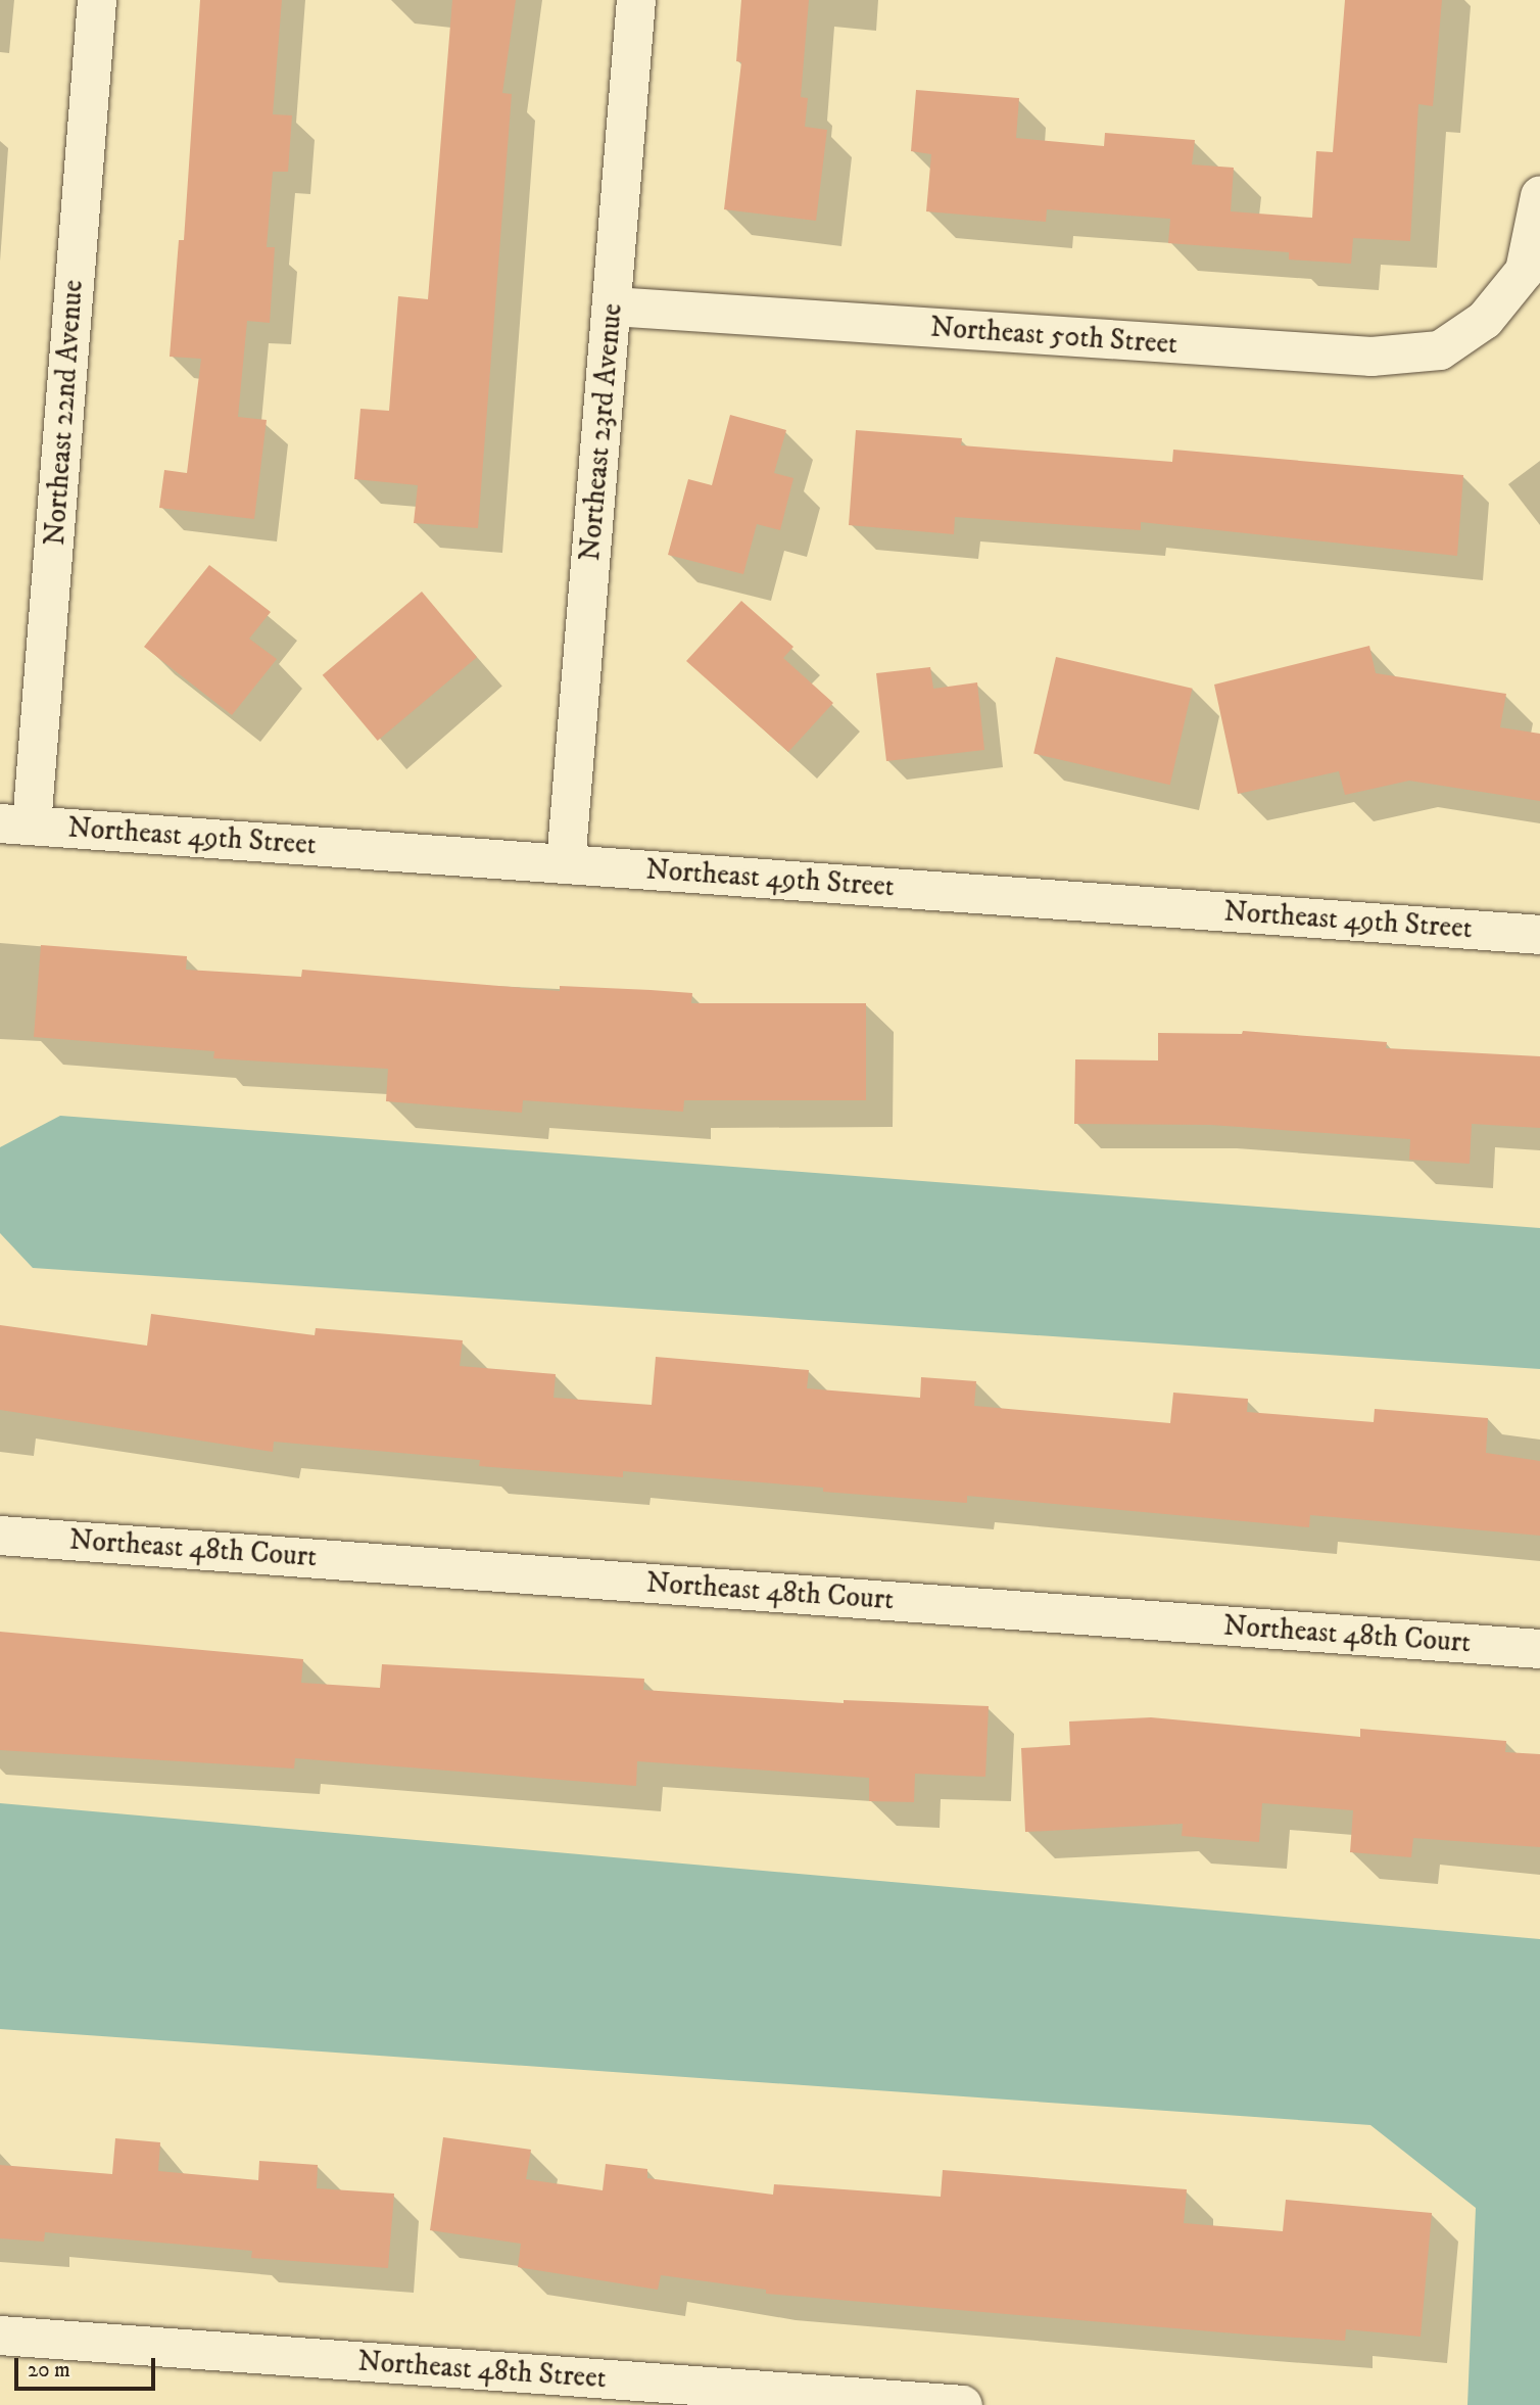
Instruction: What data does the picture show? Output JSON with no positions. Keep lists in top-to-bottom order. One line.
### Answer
{"streets":{"street":["Northeast 50th Street","Northeast 22nd Avenue","Northeast 23rd Avenue","Northeast 49th Street","Northeast 48th Court","Northeast 48th Street"]},"crossings":[["Northeast 50th Street","Northeast 23rd Avenue"],["Northeast 22nd Avenue","Northeast 49th Street"],["Northeast 23rd Avenue","Northeast 49th Street"]],"scale_bar":"20 m"}
